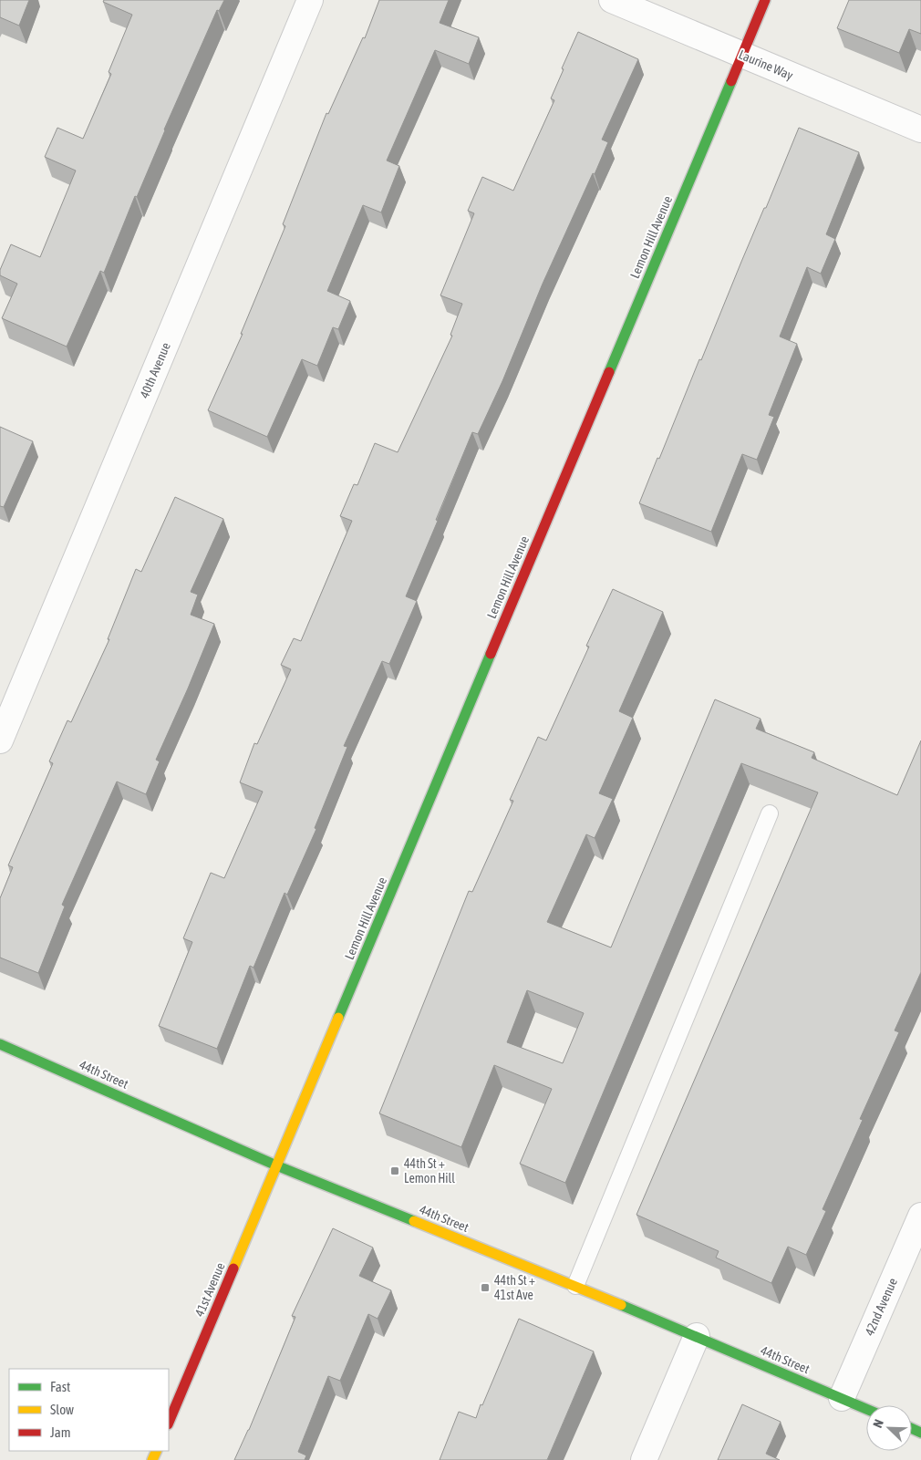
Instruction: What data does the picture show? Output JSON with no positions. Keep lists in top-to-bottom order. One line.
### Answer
{"streets":{"street":["Laurine Way","Lemon Hill Avenue","40th Avenue","44th Street","41st Avenue","42nd Avenue"]},"crossings":[["Laurine Way","Lemon Hill Avenue"],["Lemon Hill Avenue","44th Street"],["Lemon Hill Avenue","41st Avenue"],["44th Street","41st Avenue"],["44th Street","42nd Avenue"]],"places":{"transit":["44th St + Lemon Hill","44th St + 41st Ave"]},"legend":["Fast","Slow","Jam"],"north":"top left"}
